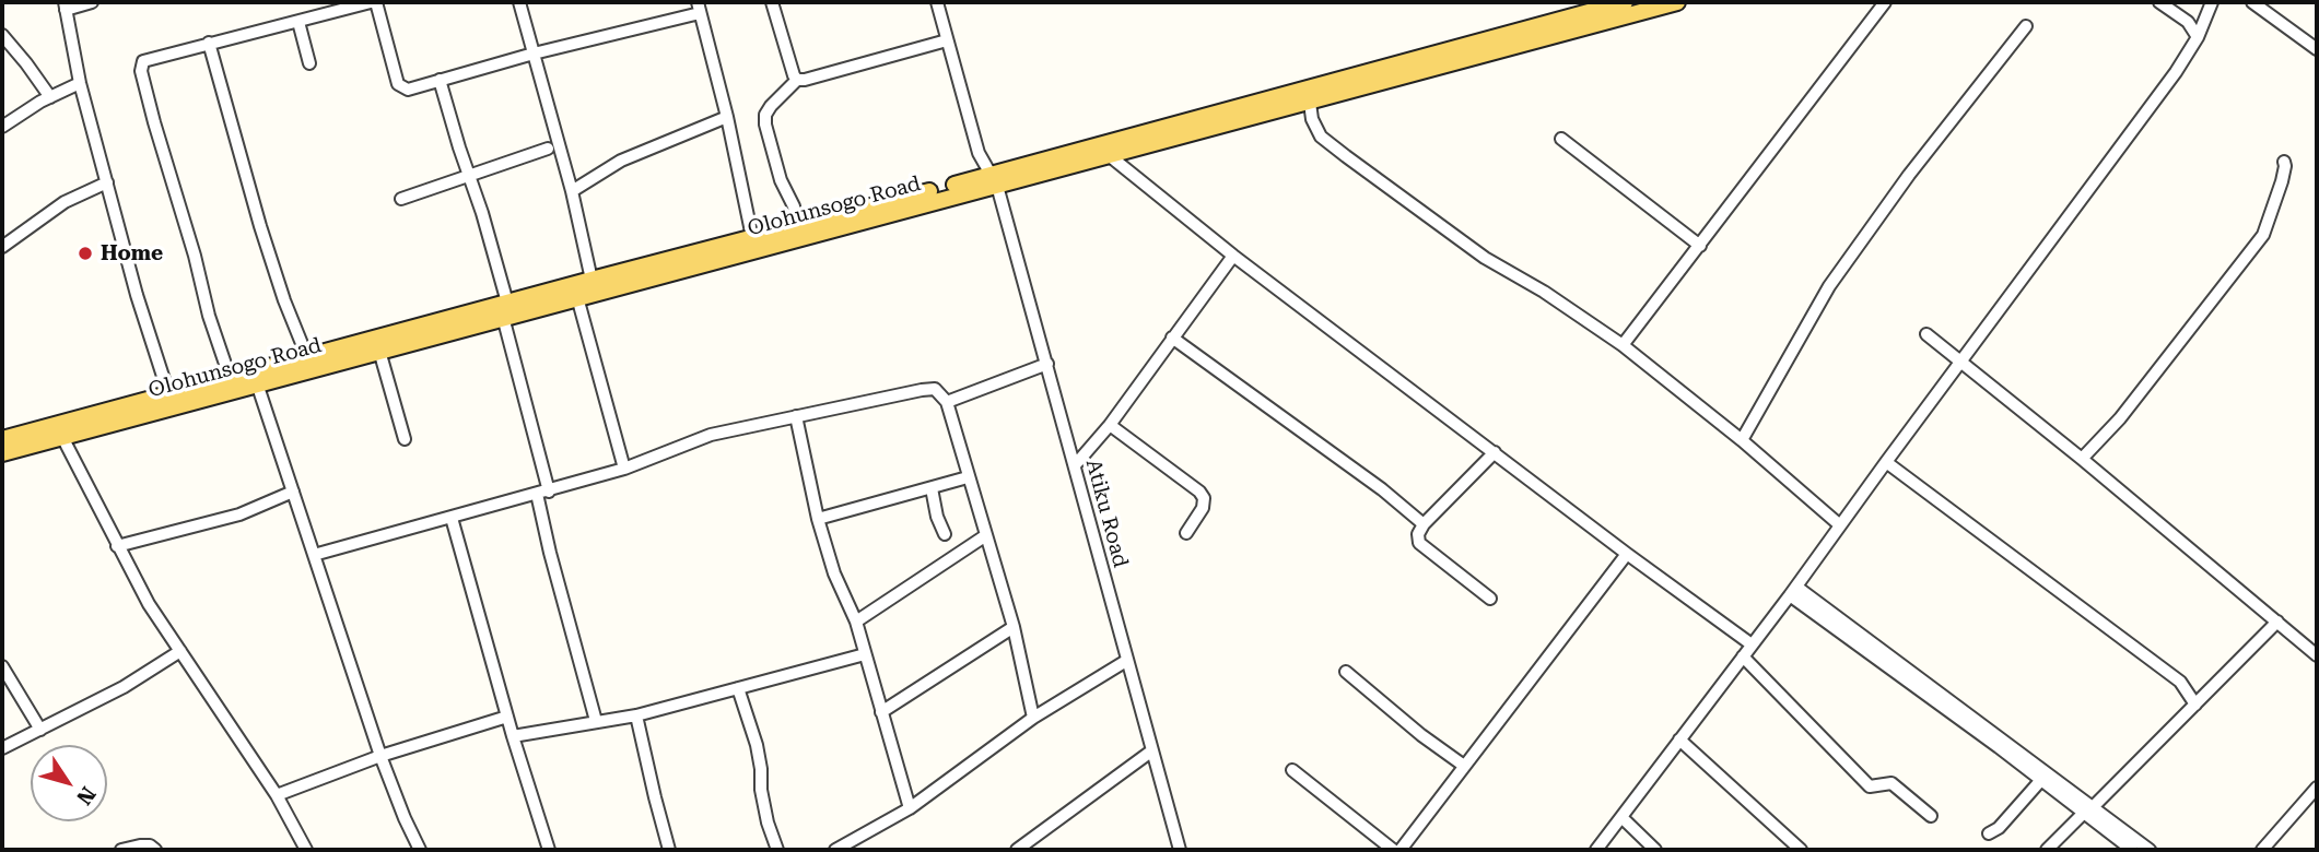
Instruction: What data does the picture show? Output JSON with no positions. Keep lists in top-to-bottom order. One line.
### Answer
{"streets":{"main road":["Olohunsogo Road"],"street":["Atiku Road"]},"crossings":[["Olohunsogo Road","Atiku Road"]],"places":["Home"],"north":"bottom right"}
